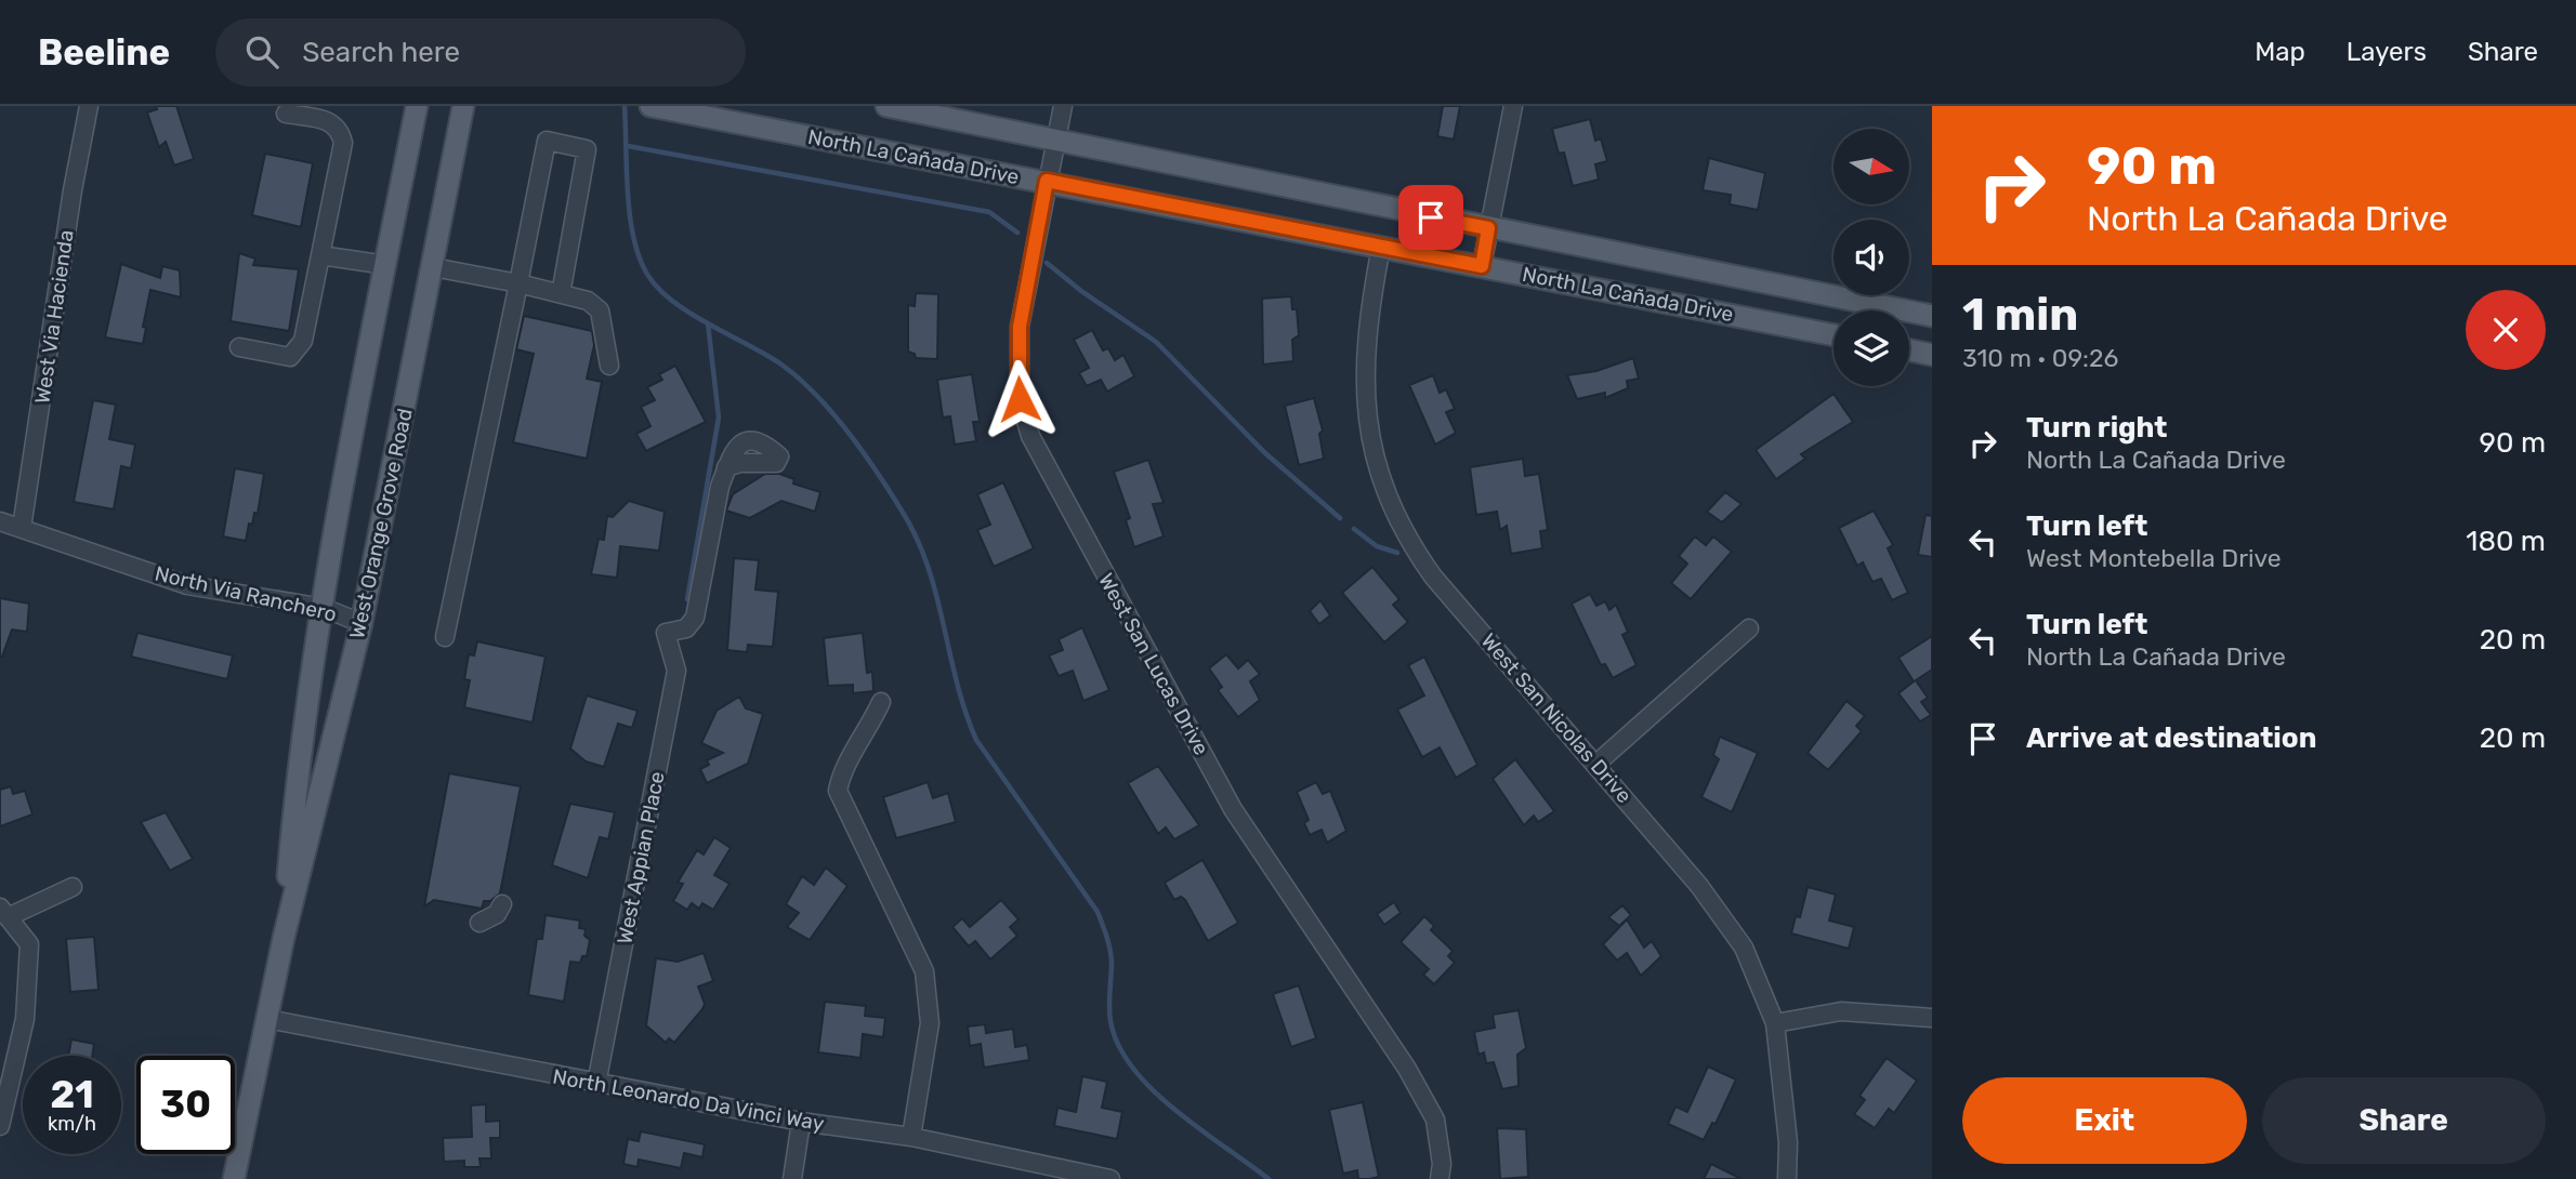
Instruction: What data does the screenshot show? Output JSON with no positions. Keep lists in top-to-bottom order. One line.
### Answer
{"streets":{"main road":["North La Cañada Drive","West Orange Grove Road"],"street":["West Via Hacienda","North Via Ranchero","West San Lucas Drive","West San Nicolas Drive","West Appian Place","North Leonardo Da Vinci Way"]},"crossings":[["North La Cañada Drive","West San Lucas Drive"],["North La Cañada Drive","West San Nicolas Drive"],["West Via Hacienda","North Via Ranchero"],["West Orange Grove Road","North Via Ranchero"],["West Orange Grove Road","North Leonardo Da Vinci Way"],["West Appian Place","North Leonardo Da Vinci Way"]],"north":"right","page":{"header":"Beeline","search":"Search here","nav":["Map","Layers","Share"],"turn":["90 m","North La Cañada Drive"],"heading":["1 min","310 m · 09:26"],"list":[{"name":"Turn right","note":"North La Cañada Drive","value":"90 m"},{"name":"Turn left","note":"West Montebella Drive","value":"180 m"},{"name":"Turn left","note":"North La Cañada Drive","value":"20 m"},{"name":"Arrive at destination","value":"20 m"}],"speed":"21 km/h","limit":"30","buttons":["Exit","Share"]}}
